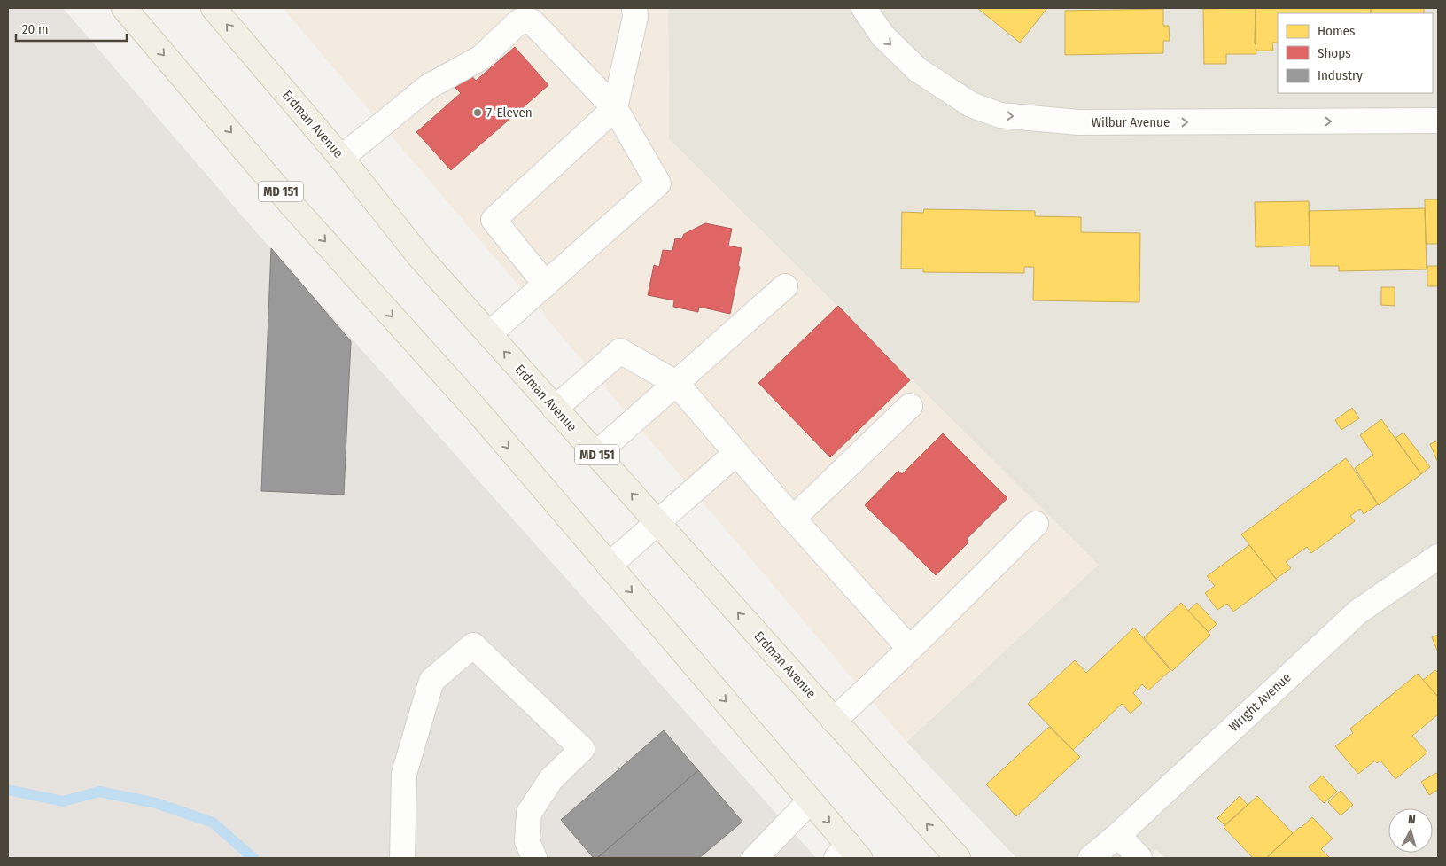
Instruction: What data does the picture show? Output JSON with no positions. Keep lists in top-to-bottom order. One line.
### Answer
{"streets":{"main road":["Erdman Avenue","MD 151"],"street":["Wilbur Avenue","Wright Avenue"]},"one_way":["Wilbur Avenue"],"places":["7-Eleven"],"legend":["Homes","Shops","Industry"],"scale_bar":"20 m","north":"top"}
